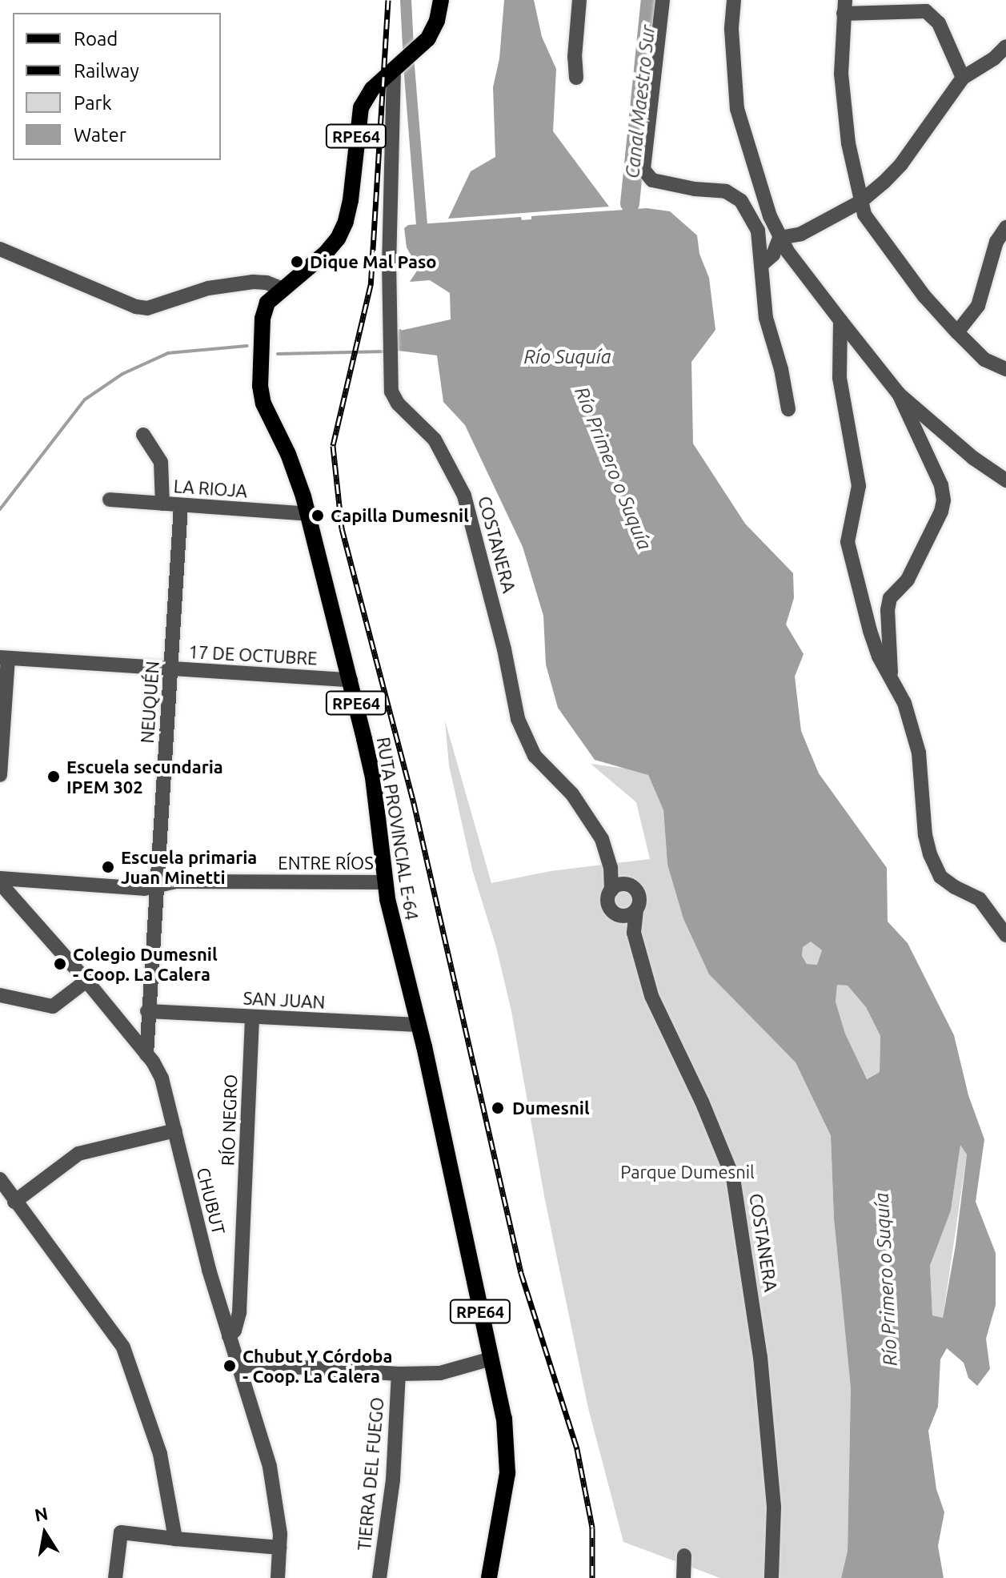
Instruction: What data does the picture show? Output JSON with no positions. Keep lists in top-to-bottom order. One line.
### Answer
{"streets":{"main road":["RPE64","RUTA PROVINCIAL E-64"],"street":["LA RIOJA","COSTANERA","17 DE OCTUBRE","NEUQUÉN","ENTRE RÍOS","SAN JUAN","RÍO NEGRO","CHUBUT","TIERRA DEL FUEGO"]},"crossings":[["LA RIOJA","NEUQUÉN"],["LA RIOJA","RUTA PROVINCIAL E-64"],["COSTANERA","RUTA PROVINCIAL E-64"],["17 DE OCTUBRE","NEUQUÉN"],["17 DE OCTUBRE","RUTA PROVINCIAL E-64"],["NEUQUÉN","ENTRE RÍOS"],["NEUQUÉN","SAN JUAN"],["NEUQUÉN","CHUBUT"],["RUTA PROVINCIAL E-64","ENTRE RÍOS"],["RUTA PROVINCIAL E-64","SAN JUAN"],["ENTRE RÍOS","CHUBUT"],["SAN JUAN","RÍO NEGRO"],["RÍO NEGRO","CHUBUT"]],"water":["Canal Maestro Sur","Río Suquía","Río Primero o Suquía"],"parks":["Parque Dumesnil"],"places":["Dique Mal Paso","Capilla Dumesnil","Escuela secundaria IPEM 302","Escuela primaria Juan Minetti","Colegio Dumesnil - Coop. La Calera","Dumesnil","Chubut Y Córdoba - Coop. La Calera"],"legend":["Road","Railway","Park","Water"],"north":"top"}
